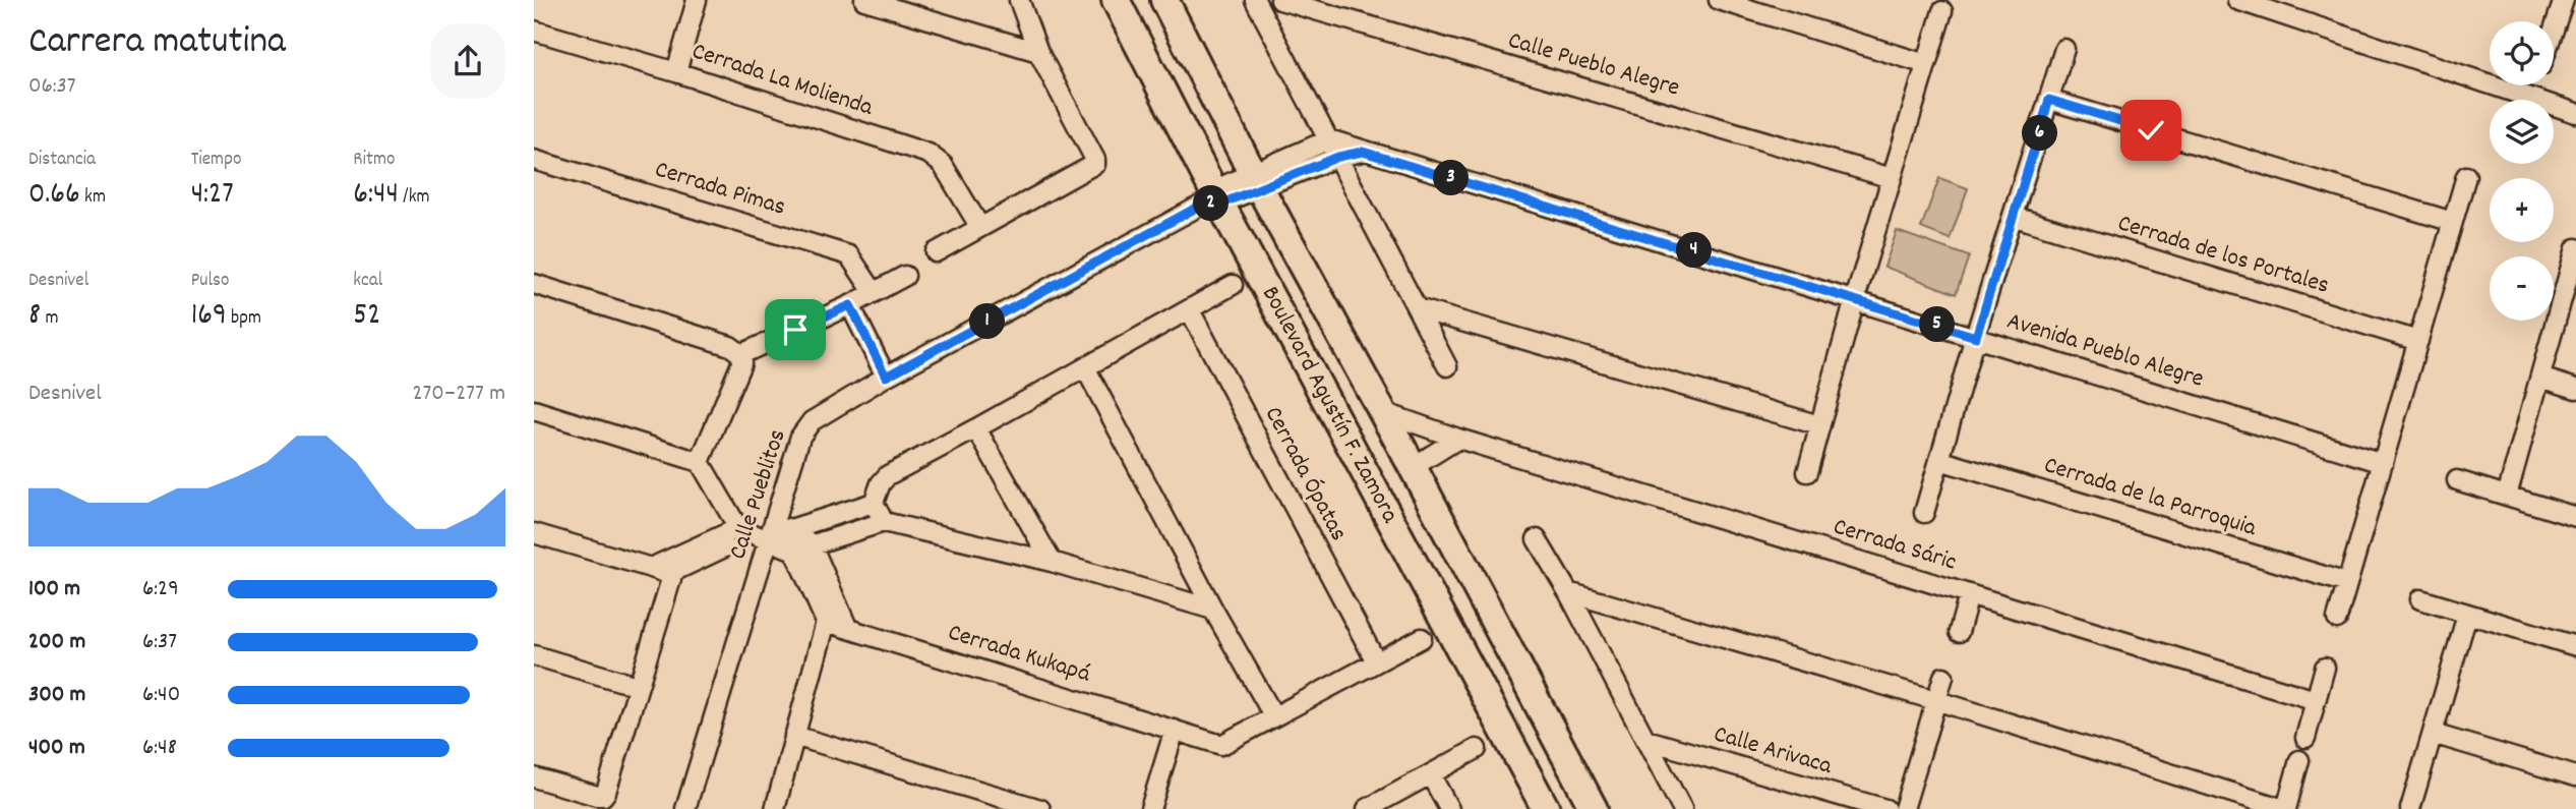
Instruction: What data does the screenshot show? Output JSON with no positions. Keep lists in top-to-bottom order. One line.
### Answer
{"streets":{"street":["Calle Pueblo Alegre","Cerrada La Molienda","Cerrada Pimas","Cerrada de los Portales","Avenida Pueblo Alegre","Boulevard Agustín F. Zamora","Cerrada Ópatas","Calle Pueblitos","Cerrada de la Parroquia","Cerrada Sáric","Cerrada Kukapá","Calle Arivaca"]},"crossings":[["Avenida Pueblo Alegre","Boulevard Agustín F. Zamora"],["Avenida Pueblo Alegre","Calle Pueblitos"],["Boulevard Agustín F. Zamora","Calle Pueblitos"],["Boulevard Agustín F. Zamora","Cerrada Sáric"]],"page":{"heading":["Carrera matutina","06:37"],"map_buttons":["+","−"],"pins":["6","3","2","4","1","5"],"stats":[["Distancia","0.66 km"],["Tiempo","4:27"],["Ritmo","6:44 /km"],["Desnivel","8 m"],["Pulso","169 bpm"],["kcal","52"]],"chart":["Desnivel","270–277 m"],"list":[{"name":"100 m","note":"6:29"},{"name":"200 m","note":"6:37"},{"name":"300 m","note":"6:40"},{"name":"400 m","note":"6:48"}]}}
